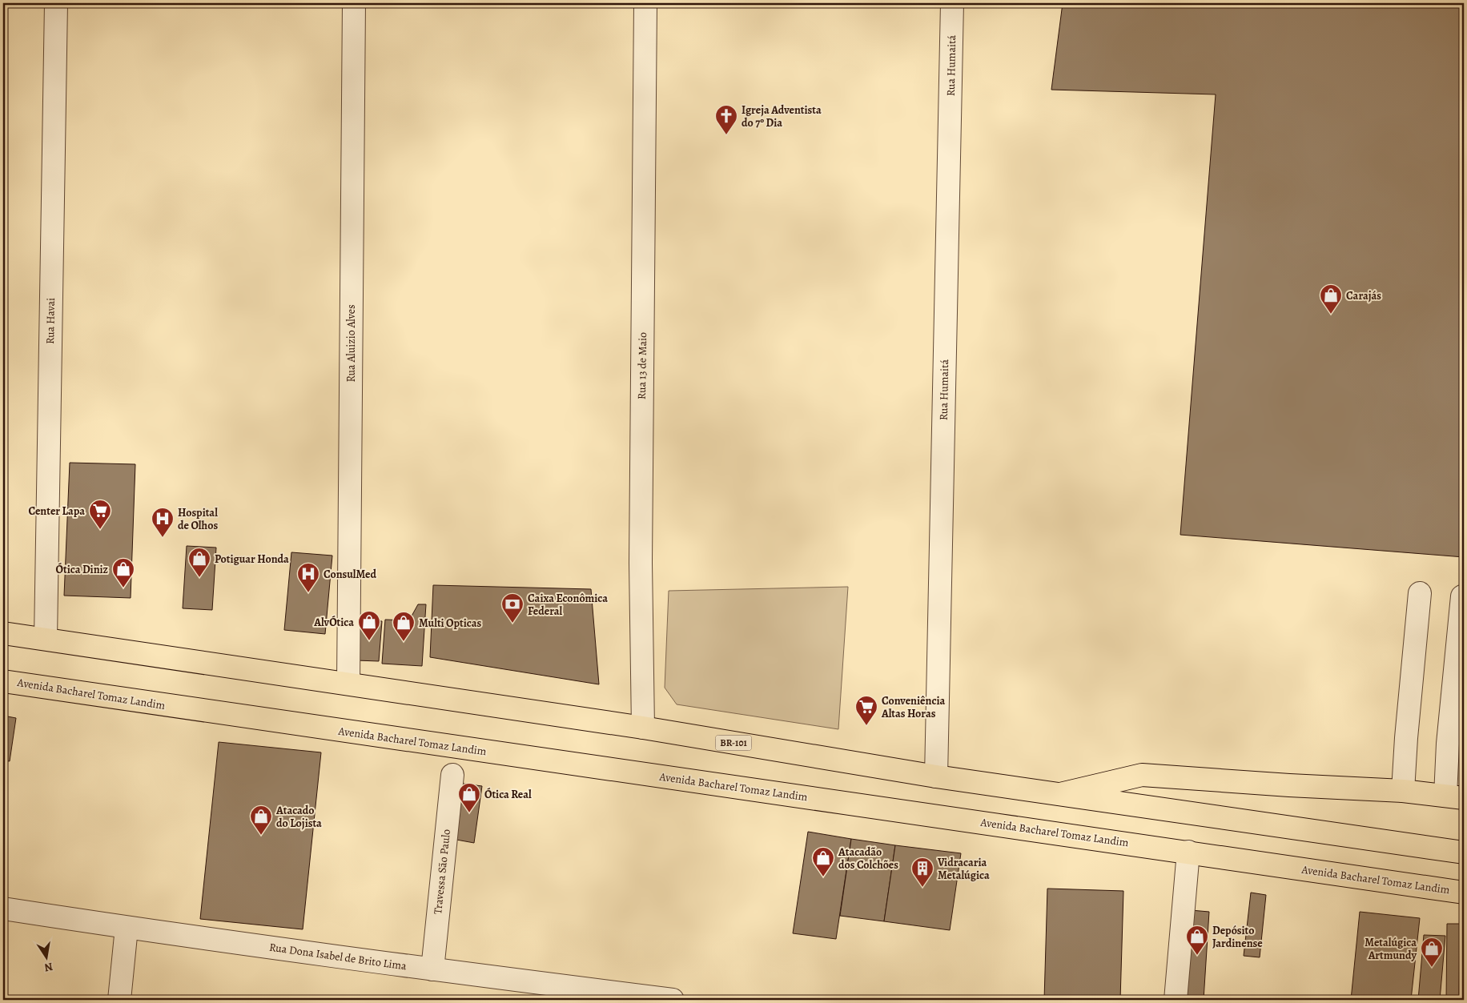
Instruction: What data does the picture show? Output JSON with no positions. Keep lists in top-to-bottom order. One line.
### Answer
{"streets":{"main road":["Avenida Bacharel Tomaz Landim","BR-101"],"street":["Rua Humaitá","Rua Havai","Rua Aluizio Alves","Rua 13 de Maio","Travessa São Paulo","Rua Dona Isabel de Brito Lima"]},"crossings":[["Rua Humaitá","BR-101"],["Rua Havai","BR-101"],["Rua Aluizio Alves","BR-101"],["Rua 13 de Maio","BR-101"],["Travessa São Paulo","Rua Dona Isabel de Brito Lima"]],"places":{"church":["Igreja Adventista do 7º Dia"],"shop":["Carajás","Potiguar Honda","Ótica Diniz","AlvÓtica","Multi Opticas","Ótica Real","Atacado do Lojista","Atacadão dos Colchões","Depósito Jardinense","Metalúgica Artmundy"],"supermarket":["Center Lapa","Conveniência Altas Horas"],"hospital":["Hospital de Olhos","ConsulMed"],"bank":["Caixa Econômica Federal"],"building":["Vidracaria Metalúgica"]},"north":"bottom"}
